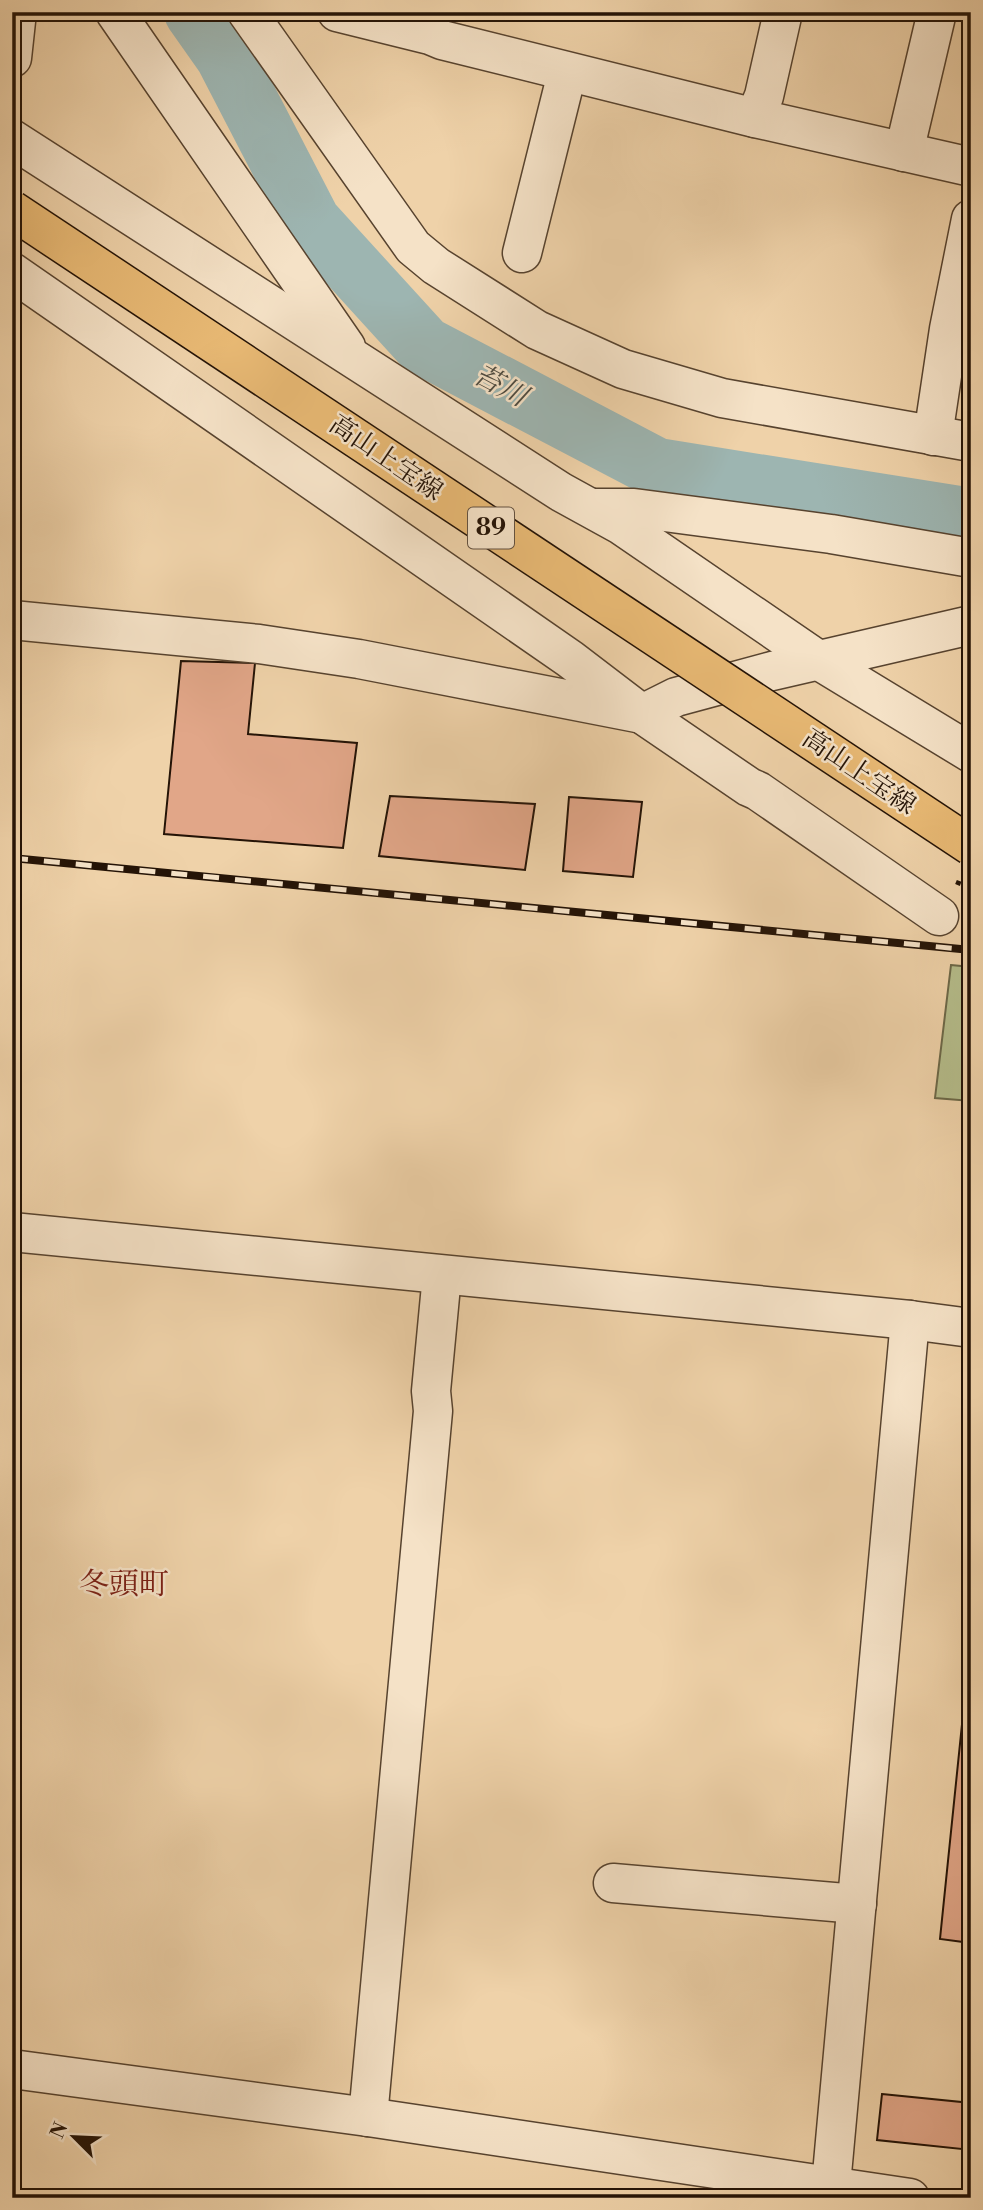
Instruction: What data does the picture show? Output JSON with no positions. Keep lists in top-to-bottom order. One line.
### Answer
{"streets":{"main road":["高山上宝線","89"]},"districts":["冬頭町"],"water":["苔川"],"north":"top left"}
